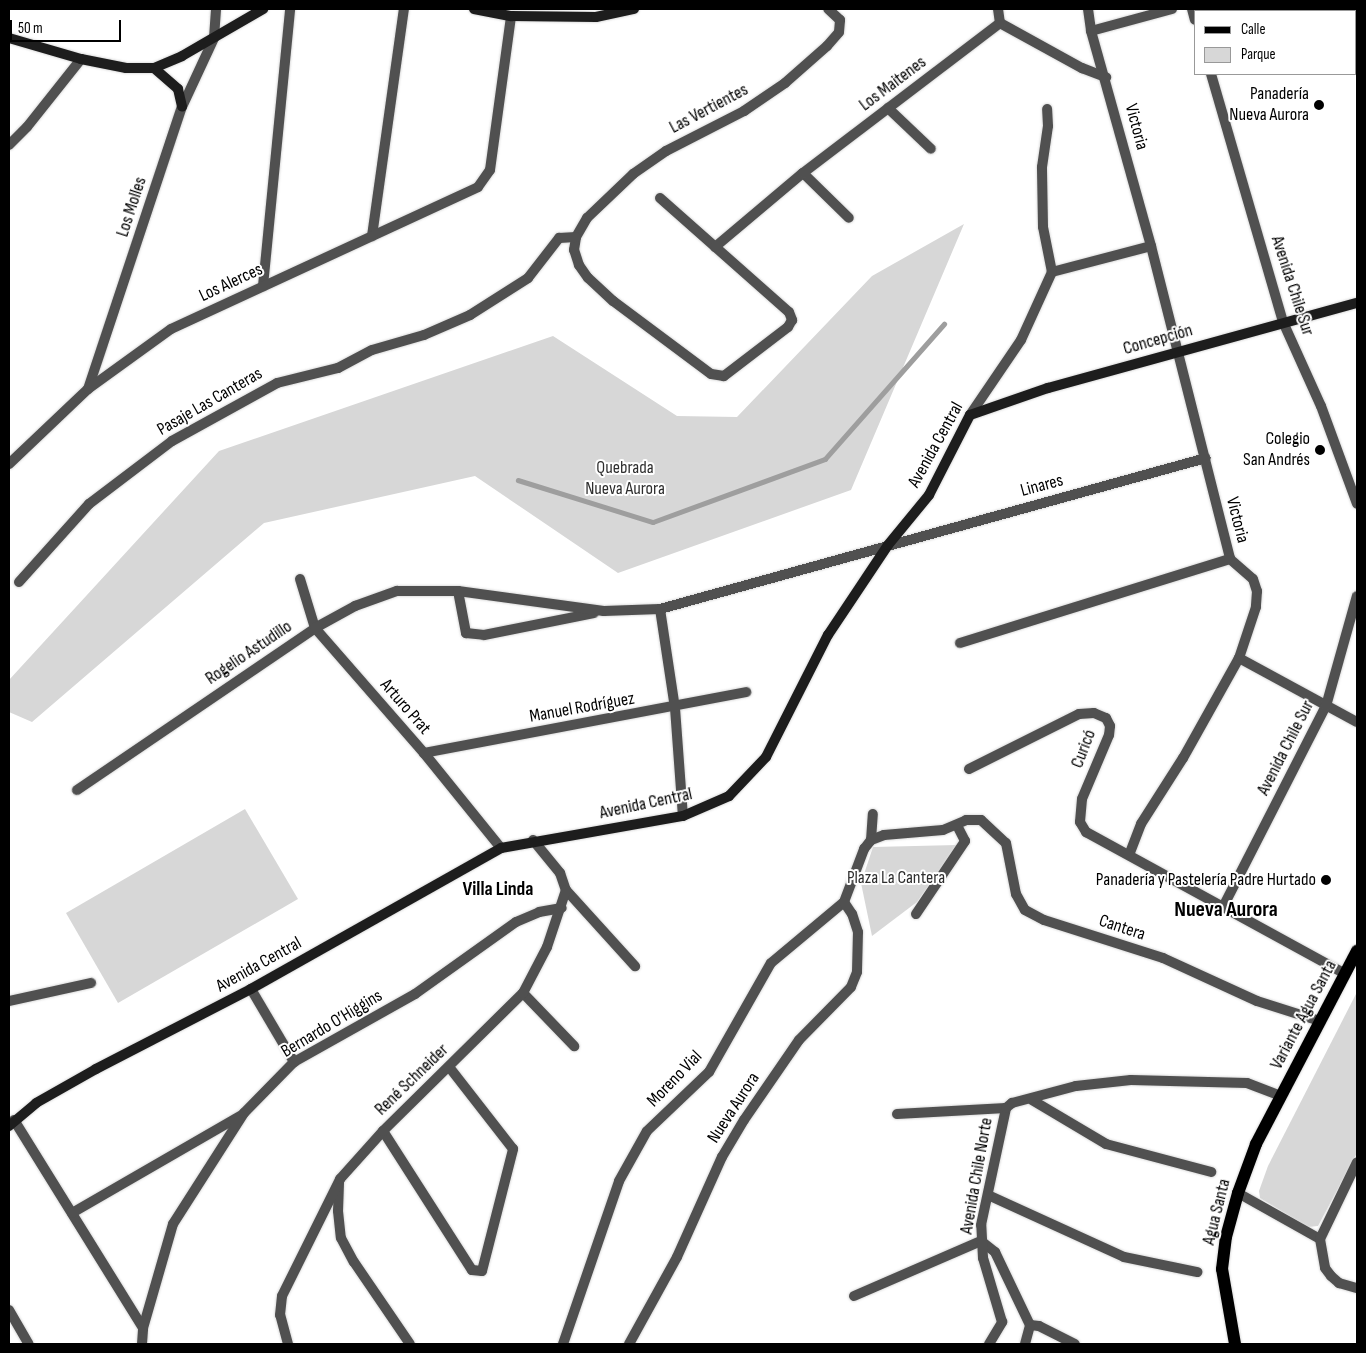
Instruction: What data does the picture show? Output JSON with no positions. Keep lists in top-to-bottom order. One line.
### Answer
{"streets":{"main road":["Variante Agua Santa","Agua Santa"],"street":["Los Maitenes","Las Vertientes","Victoria","Los Molles","Los Alerces","Avenida Chile Sur","Concepción","Pasaje Las Canteras","Avenida Central","Linares","Rogelio Astudillo","Arturo Prat","Manuel Rodríguez","Curicó","Cantera","Bernardo O’Higgins","Moreno Vial","René Schneider","Nueva Aurora","Avenida Chile Norte"]},"crossings":[["Las Vertientes","Pasaje Las Canteras"],["Victoria","Concepción"],["Victoria","Linares"],["Victoria","Curicó"],["Los Molles","Los Alerces"],["Avenida Chile Sur","Concepción"],["Concepción","Avenida Central"],["Avenida Central","Linares"],["Avenida Central","Rogelio Astudillo"],["Avenida Central","Arturo Prat"],["Linares","Rogelio Astudillo"],["Rogelio Astudillo","Arturo Prat"],["Arturo Prat","Manuel Rodríguez"],["Cantera","Variante Agua Santa"],["Variante Agua Santa","Avenida Chile Norte"],["Variante Agua Santa","Agua Santa"],["Bernardo O’Higgins","René Schneider"],["Moreno Vial","Nueva Aurora"],["Avenida Chile Norte","Agua Santa"]],"districts":["Villa Linda","Nueva Aurora"],"parks":["Quebrada Nueva Aurora","Plaza La Cantera"],"places":["Panadería Nueva Aurora","Colegio San Andrés","Panadería y Pastelería Padre Hurtado"],"legend":["Calle","Parque"],"scale_bar":"50 m"}
